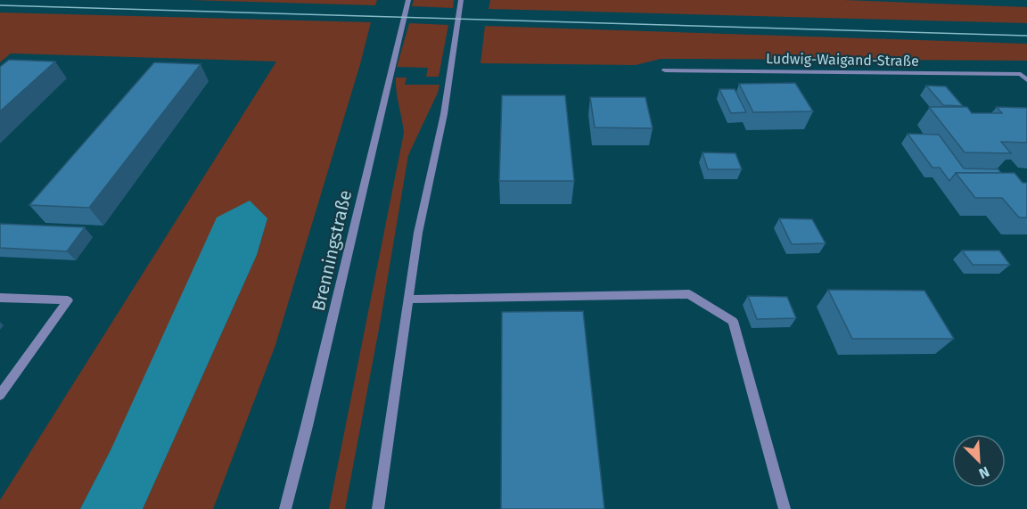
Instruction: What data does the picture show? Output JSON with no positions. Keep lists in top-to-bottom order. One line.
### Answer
{"streets":{"street":["Ludwig-Waigand-Straße","Brenningstraße"]},"north":"bottom right"}
